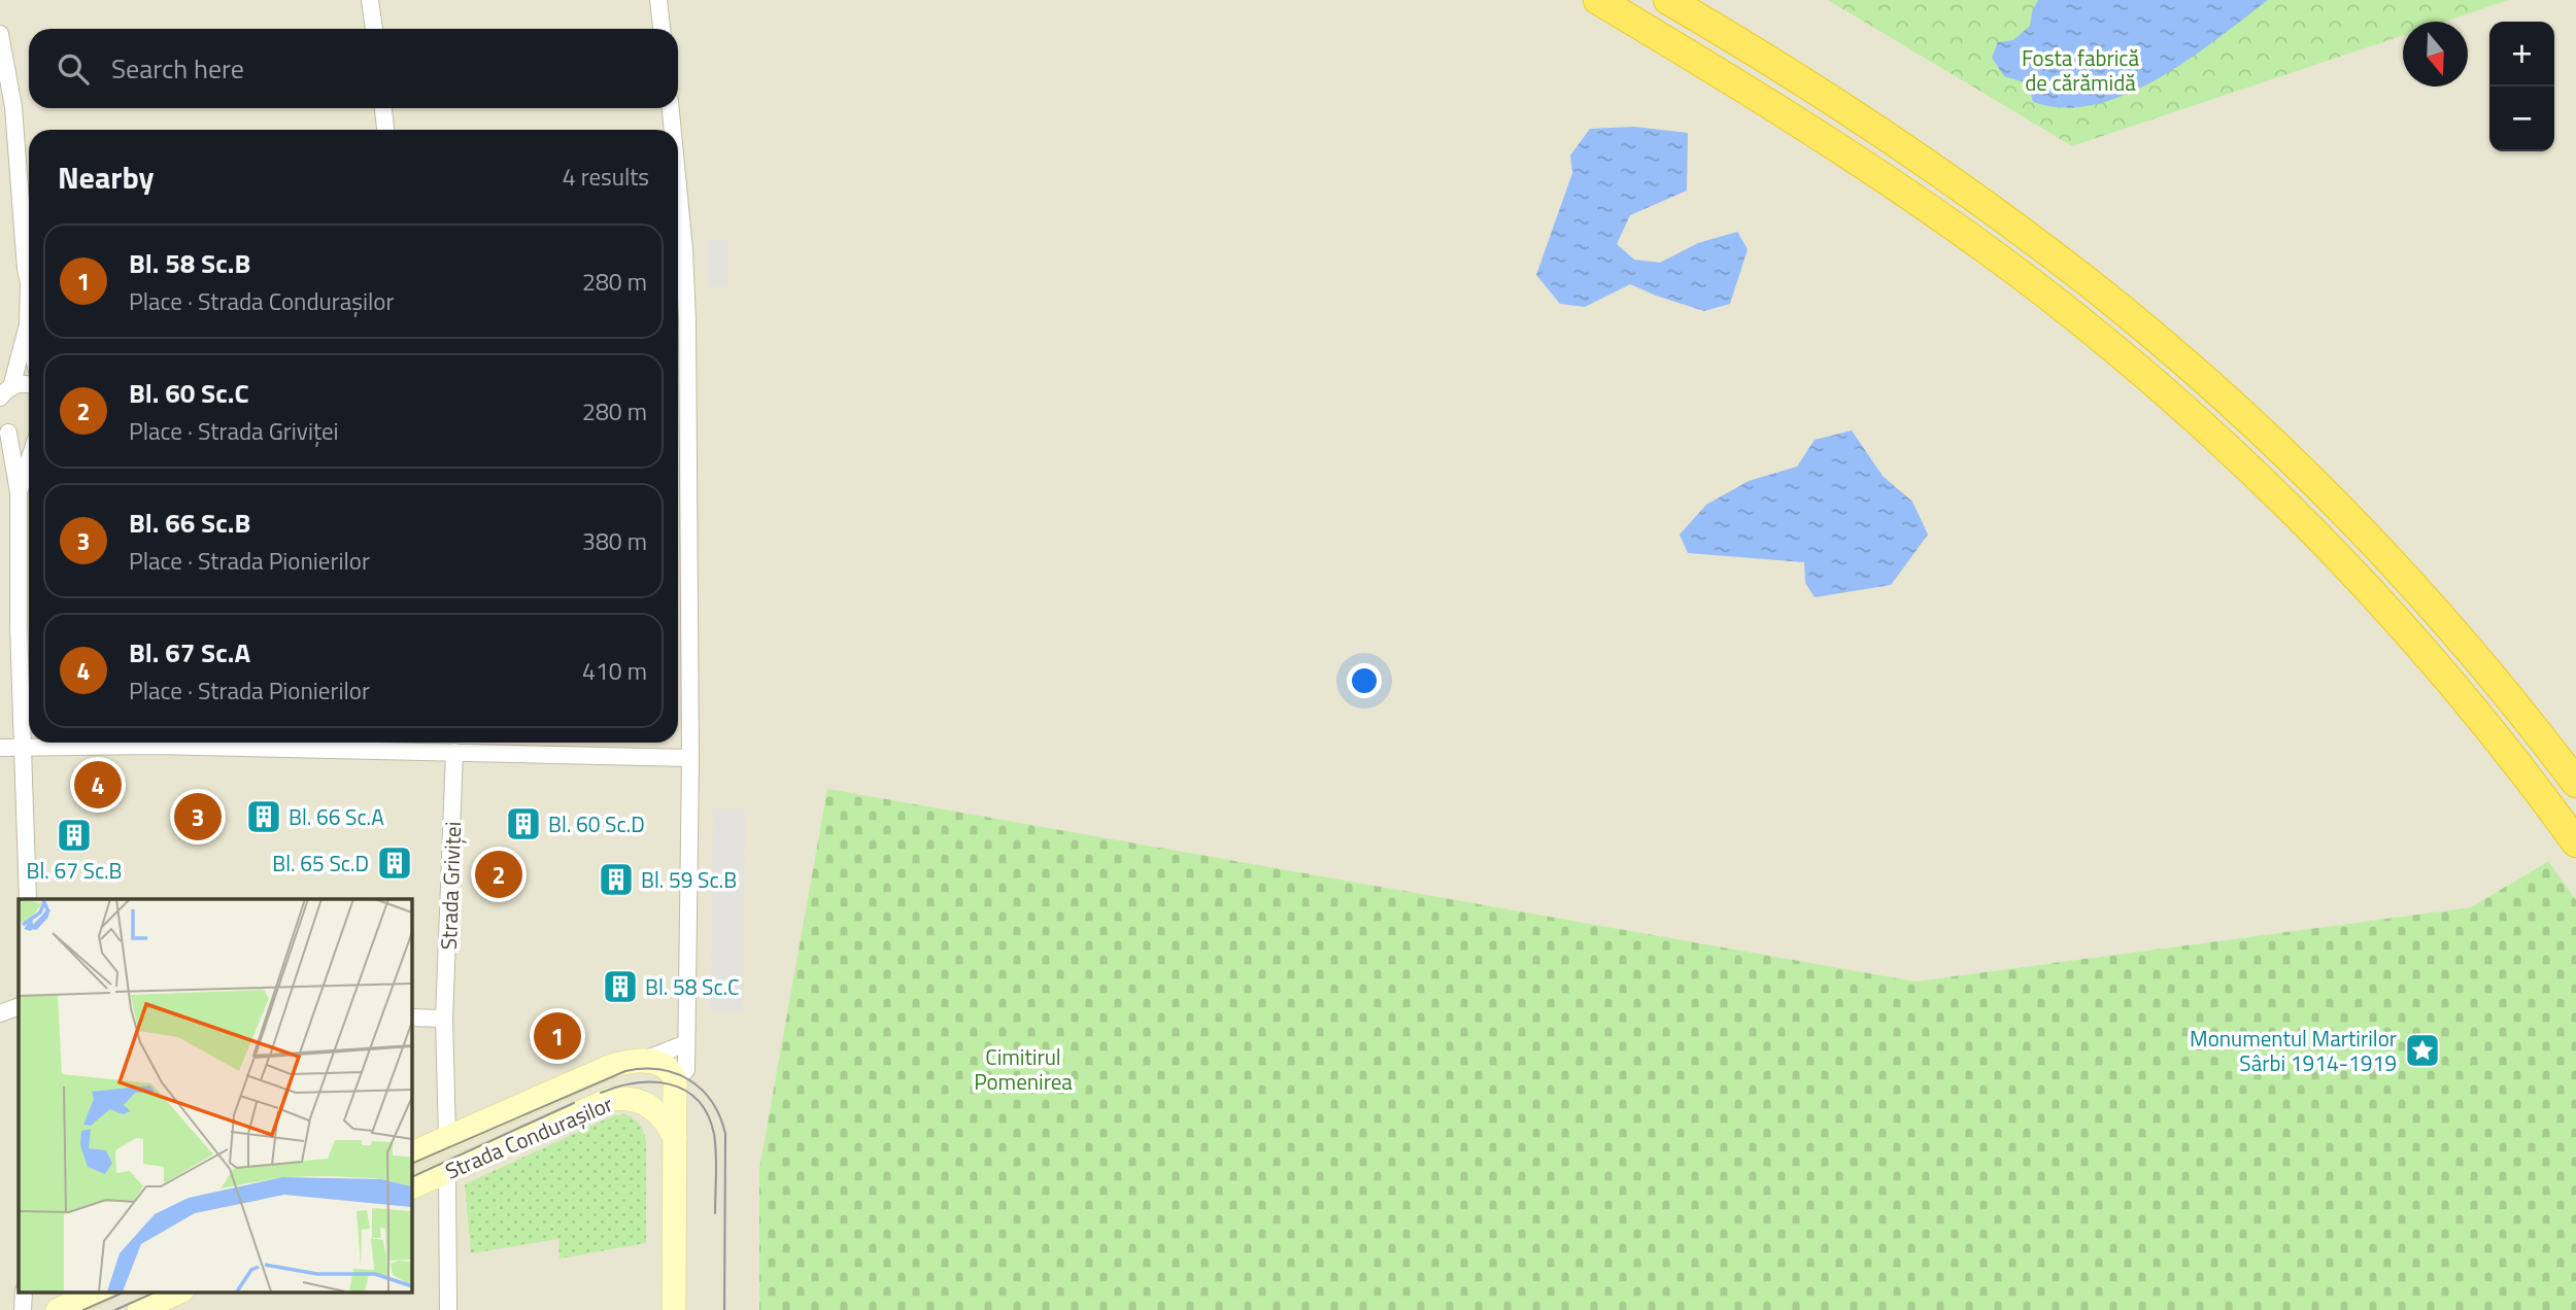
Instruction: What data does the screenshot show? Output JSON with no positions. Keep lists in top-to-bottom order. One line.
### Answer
{"streets":{"main road":["Strada Condurașilor"],"street":["Strada Griviței"]},"crossings":[["Strada Griviței","Strada Condurașilor"]],"parks":["Fosta fabrică de cărămidă","Cimitirul Pomenirea"],"places":{"building":["Bl. 66 Sc.A","Bl. 60 Sc.D","Bl. 67 Sc.B","Bl. 65 Sc.D","Bl. 59 Sc.B","Bl. 58 Sc.C"],"place":["Monumentul Martirilor Sârbi 1914-1919"]},"north":"bottom","page":{"map_buttons":["+","−"],"search":"Search here","heading":["Nearby","4 results"],"list":[{"mark":"1","name":"Bl. 58 Sc.B","note":"Place · Strada Condurașilor","value":"280 m"},{"mark":"2","name":"Bl. 60 Sc.C","note":"Place · Strada Griviței","value":"280 m"},{"mark":"3","name":"Bl. 66 Sc.B","note":"Place · Strada Pionierilor","value":"380 m"},{"mark":"4","name":"Bl. 67 Sc.A","note":"Place · Strada Pionierilor","value":"410 m"}],"pins":["4","3","2","1"]}}
